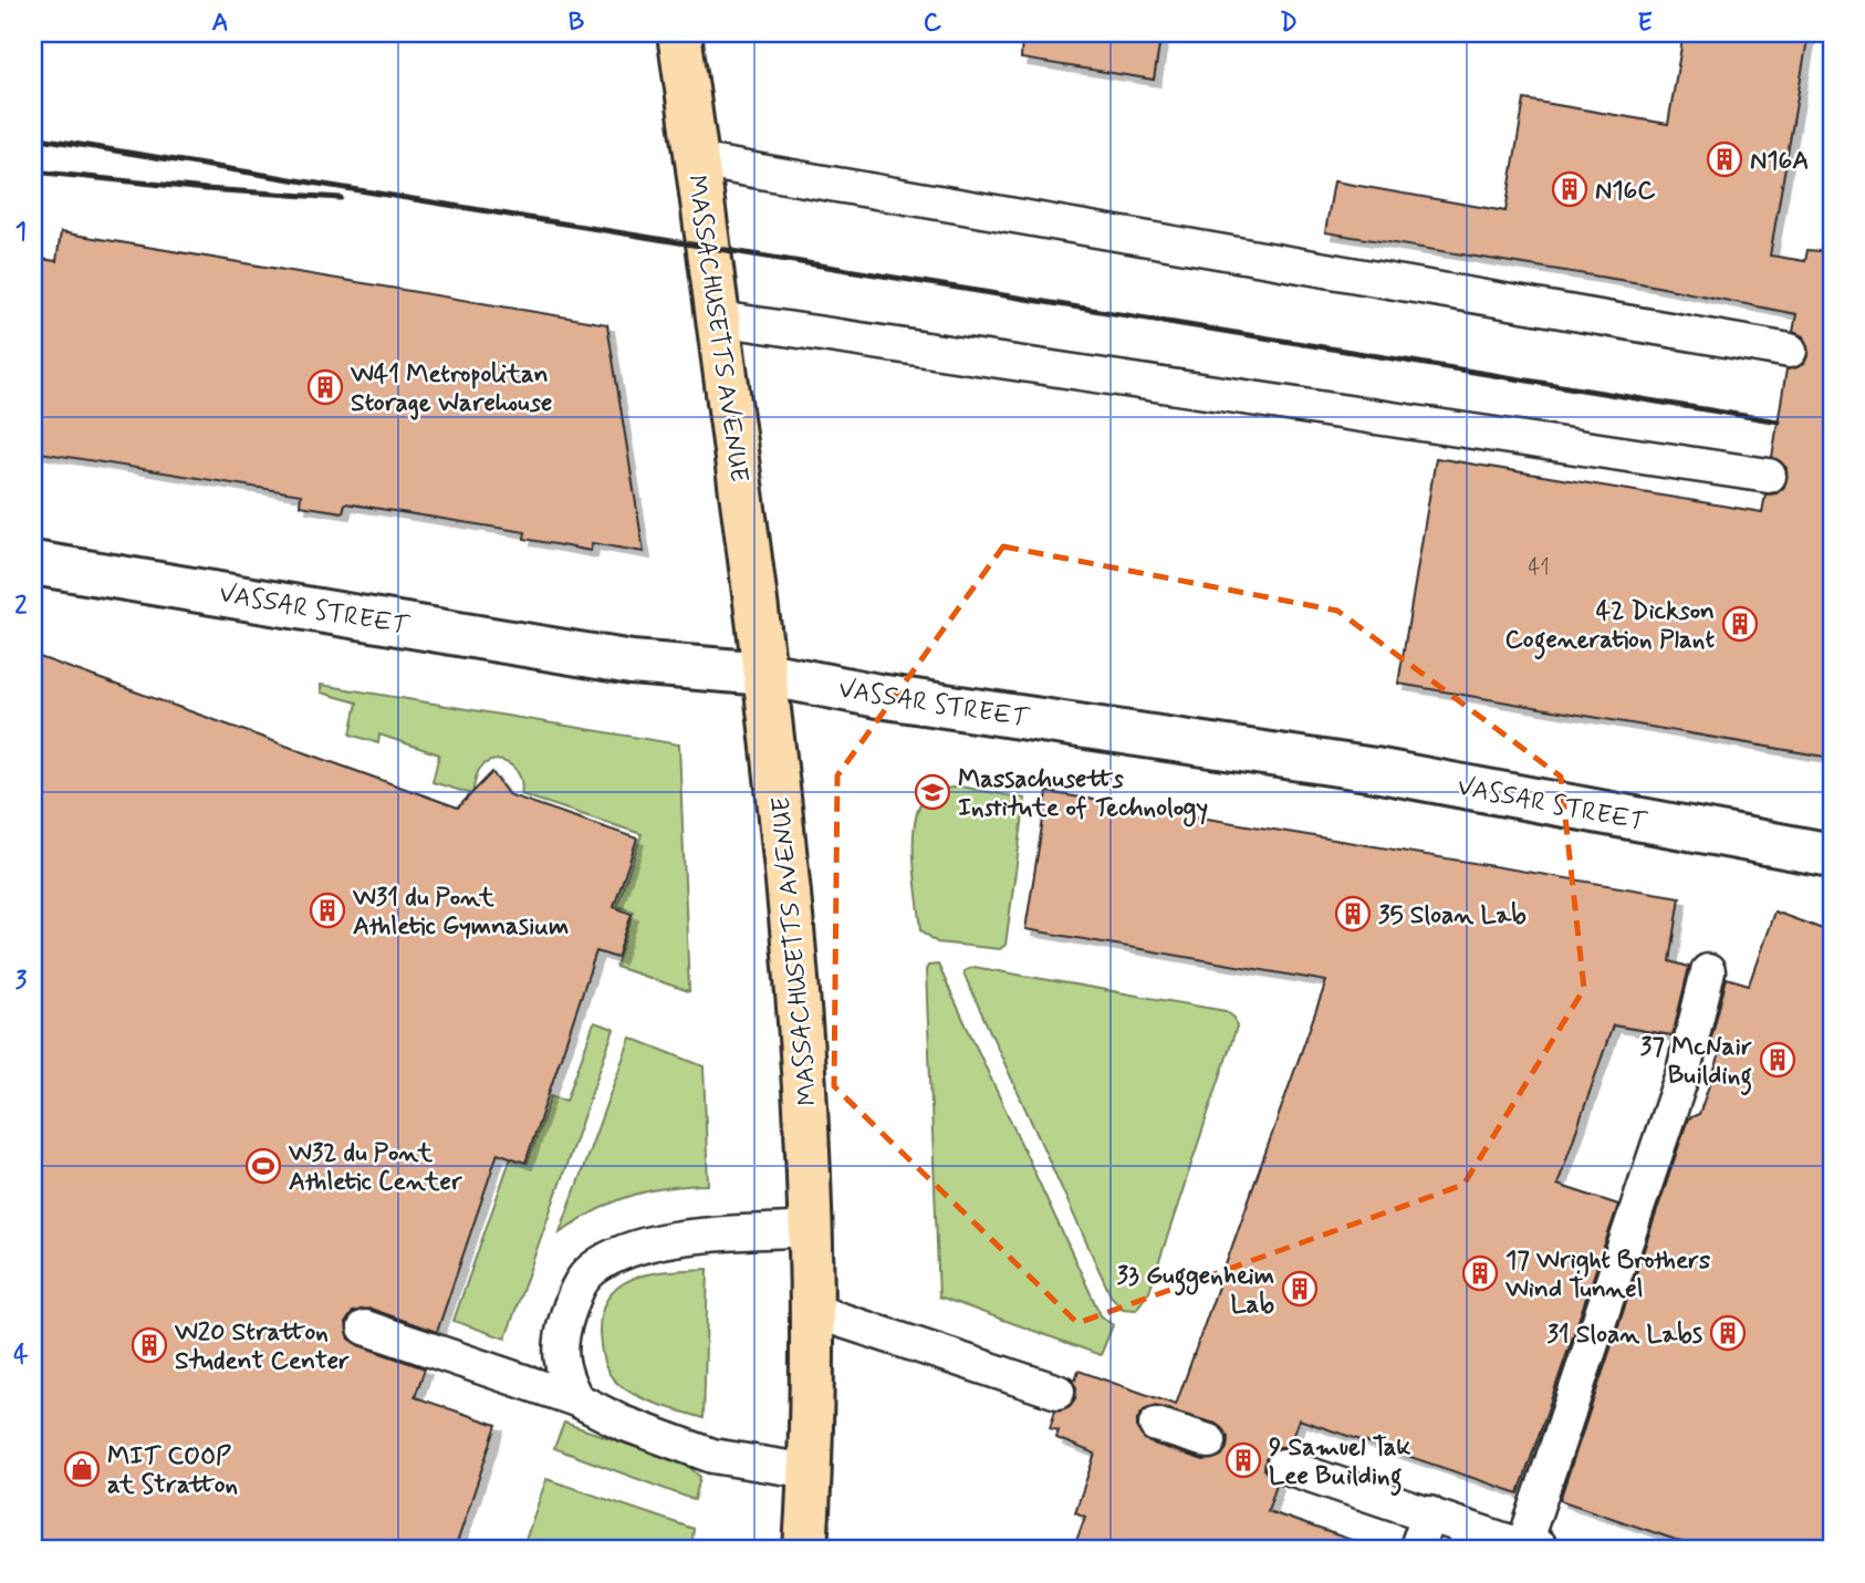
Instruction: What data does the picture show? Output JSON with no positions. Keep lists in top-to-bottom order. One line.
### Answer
{"streets":{"main road":["MASSACHUSETTS AVENUE","VASSAR STREET"]},"crossings":[["MASSACHUSETTS AVENUE","VASSAR STREET"]],"places":{"building":["N16A","N16C","W41 Metropolitan Storage Warehouse","42 Dickson Cogeneration Plant","W31 du Pont Athletic Gymnasium","35 Sloan Lab","37 McNair Building","17 Wright Brothers Wind Tunnel","33 Guggenheim Lab","31 Sloan Labs","W20 Stratton Student Center","9 Samuel Tak Lee Building"],"school or university":["Massachusetts Institute of Technology"],"sports":["W32 du Pont Athletic Center"],"shop":["MIT COOP at Stratton"]},"house_numbers":["41"],"grid":{"columns":["A","B","C","D","E"],"rows":["1","2","3","4"]}}
